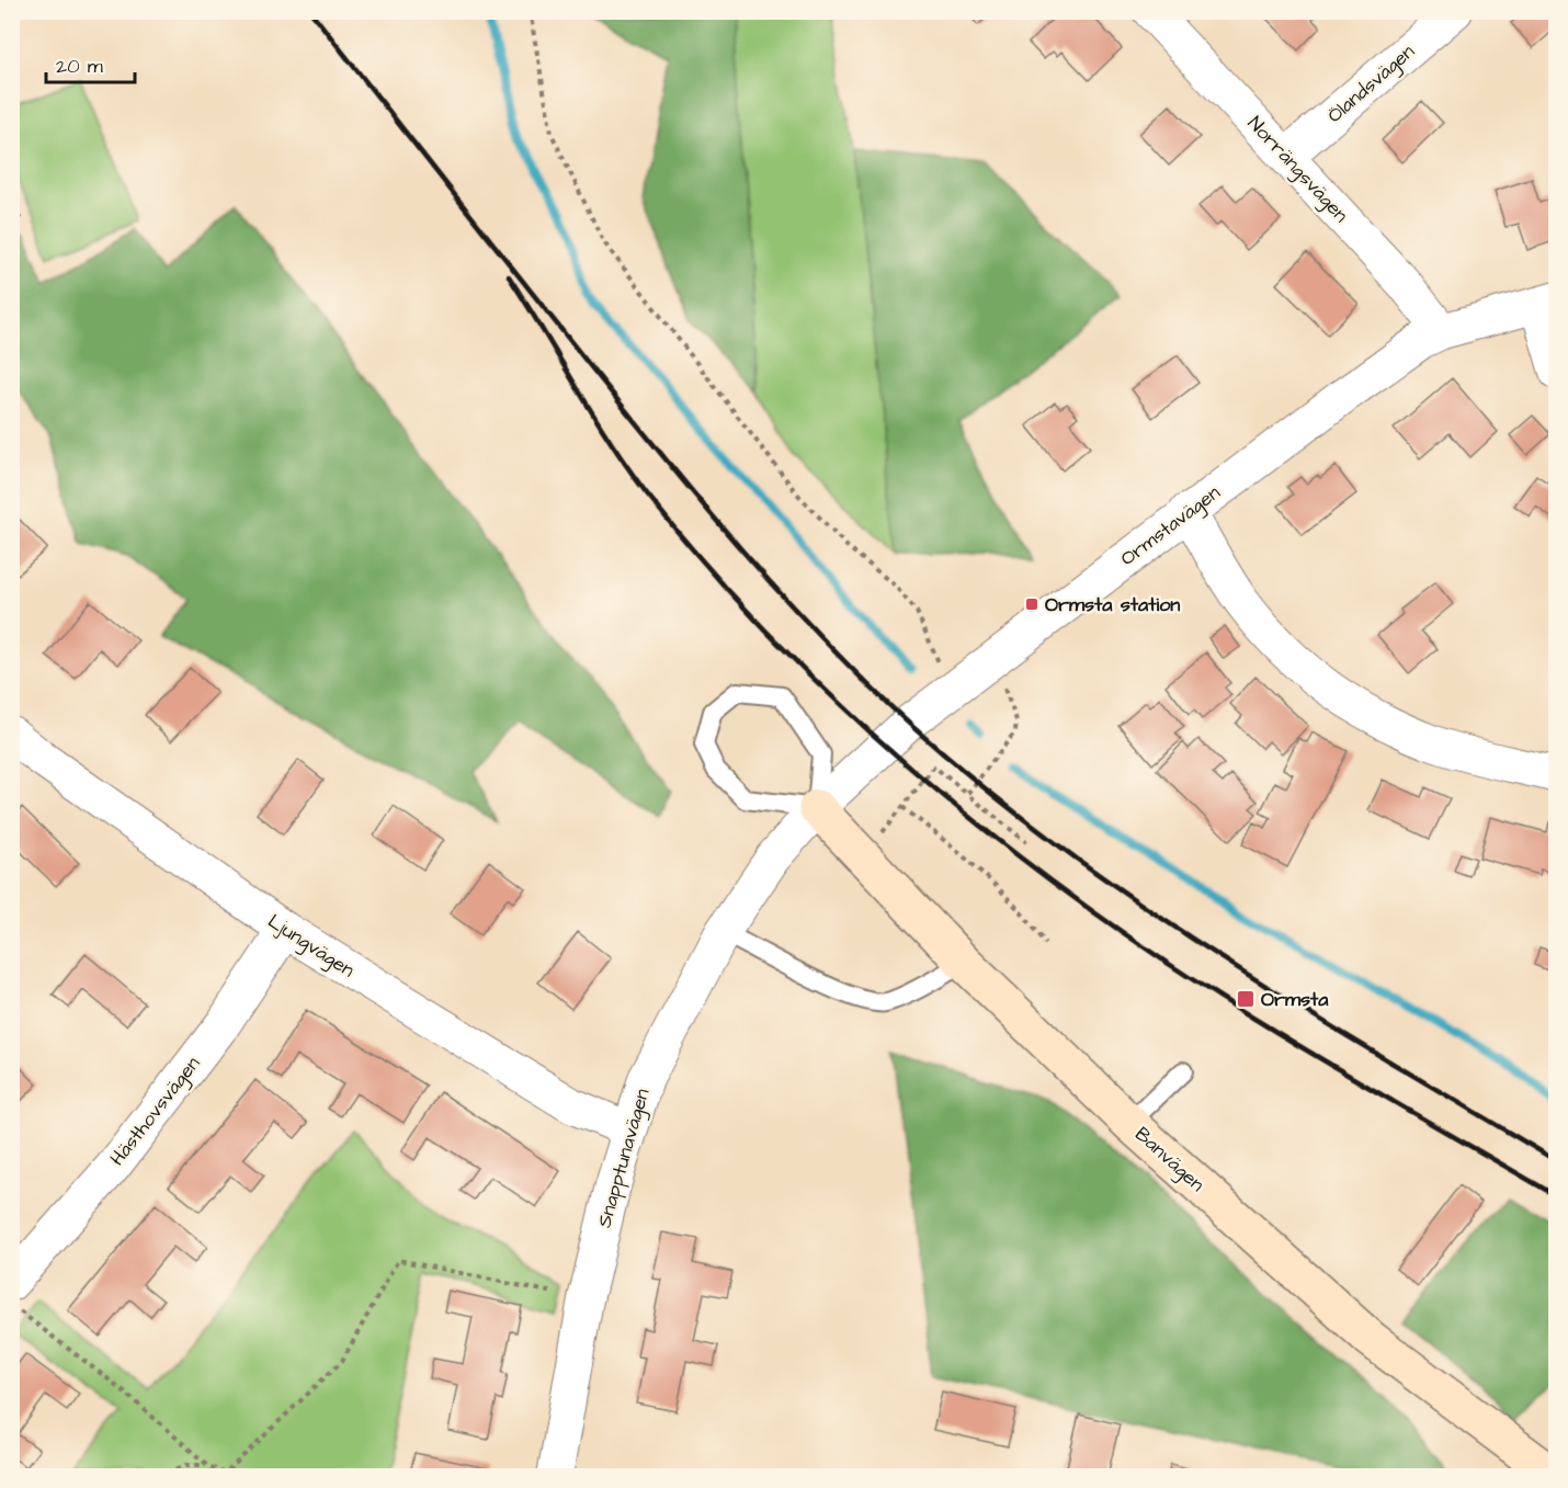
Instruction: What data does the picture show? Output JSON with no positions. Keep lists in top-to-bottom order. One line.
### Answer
{"streets":{"street":["Ölandsvägen","Norrängsvägen","Ormstavägen","Ljungvägen","Hästhovsvägen","Snapptunavägen","Banvägen"]},"crossings":[["Ölandsvägen","Norrängsvägen"],["Norrängsvägen","Ormstavägen"],["Ormstavägen","Snapptunavägen"],["Ormstavägen","Banvägen"],["Ljungvägen","Hästhovsvägen"],["Ljungvägen","Snapptunavägen"],["Snapptunavägen","Banvägen"]],"places":{"transit":["Ormsta station","Ormsta"]},"scale_bar":"20 m"}
